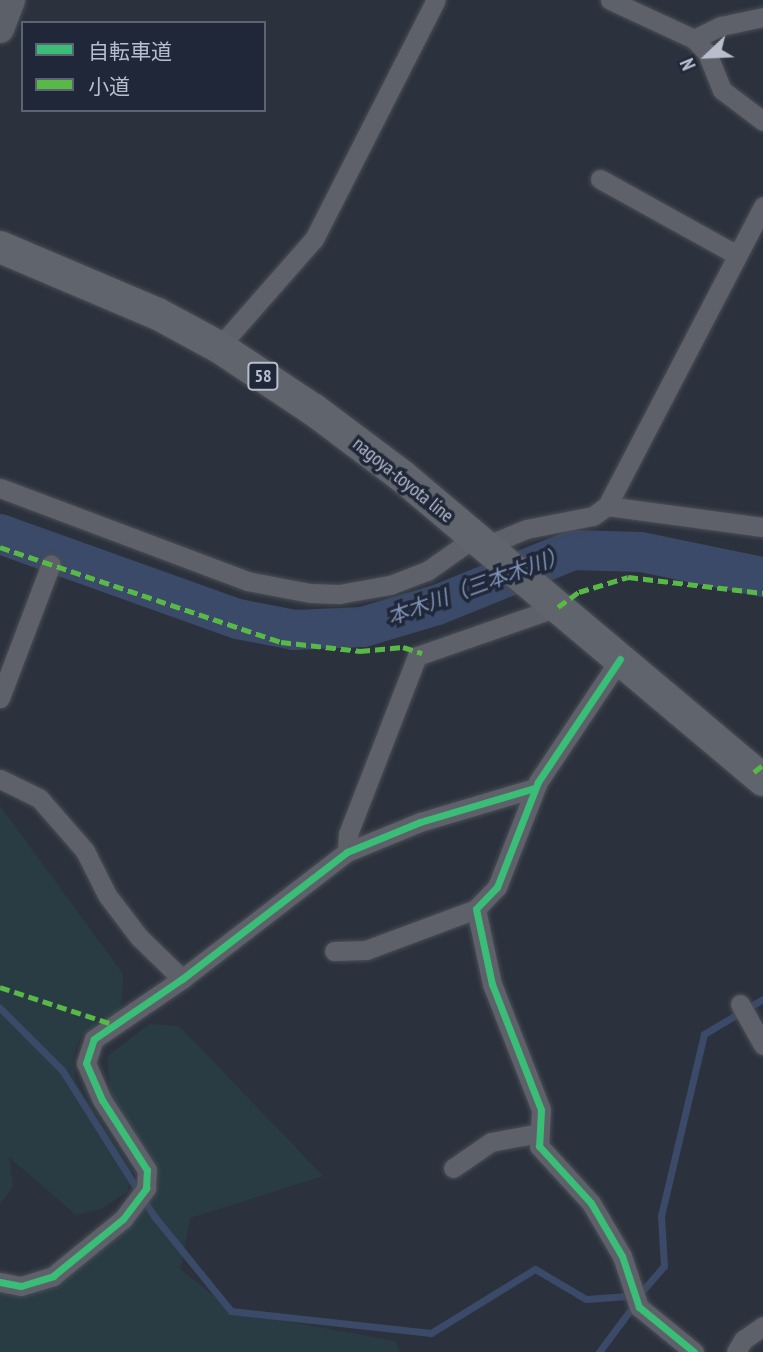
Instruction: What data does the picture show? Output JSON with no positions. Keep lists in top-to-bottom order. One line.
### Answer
{"streets":{"main road":["58","nagoya-toyota line"]},"water":["本木川（三本木川）"],"legend":["自転車道","小道"],"north":"bottom left"}
